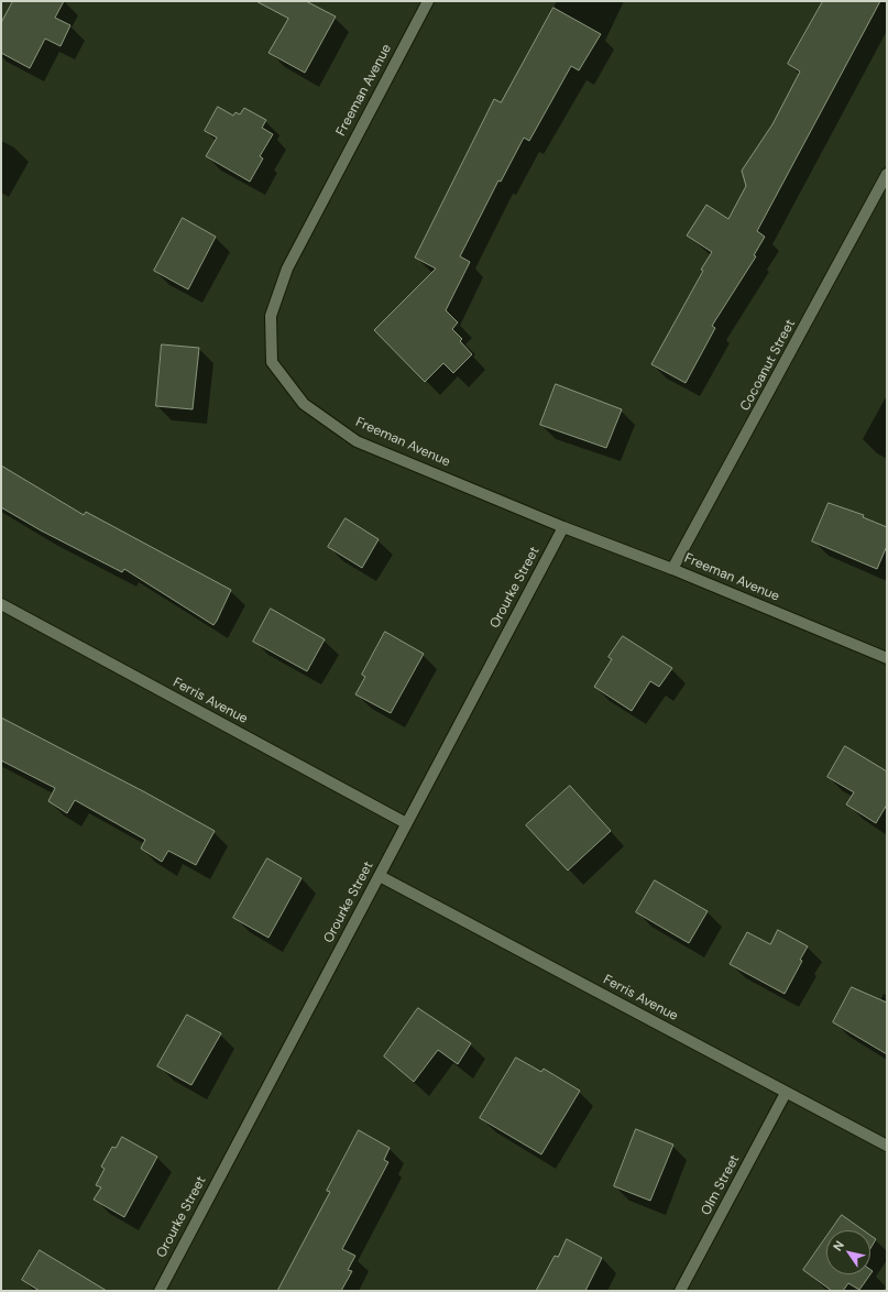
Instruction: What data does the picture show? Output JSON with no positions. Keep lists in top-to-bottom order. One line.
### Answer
{"streets":{"street":["Freeman Avenue","Cocoanut Street","Orourke Street","Ferris Avenue","Olm Street"]},"crossings":[["Freeman Avenue","Cocoanut Street"],["Freeman Avenue","Orourke Street"],["Orourke Street","Ferris Avenue"],["Ferris Avenue","Olm Street"]],"north":"top left"}
